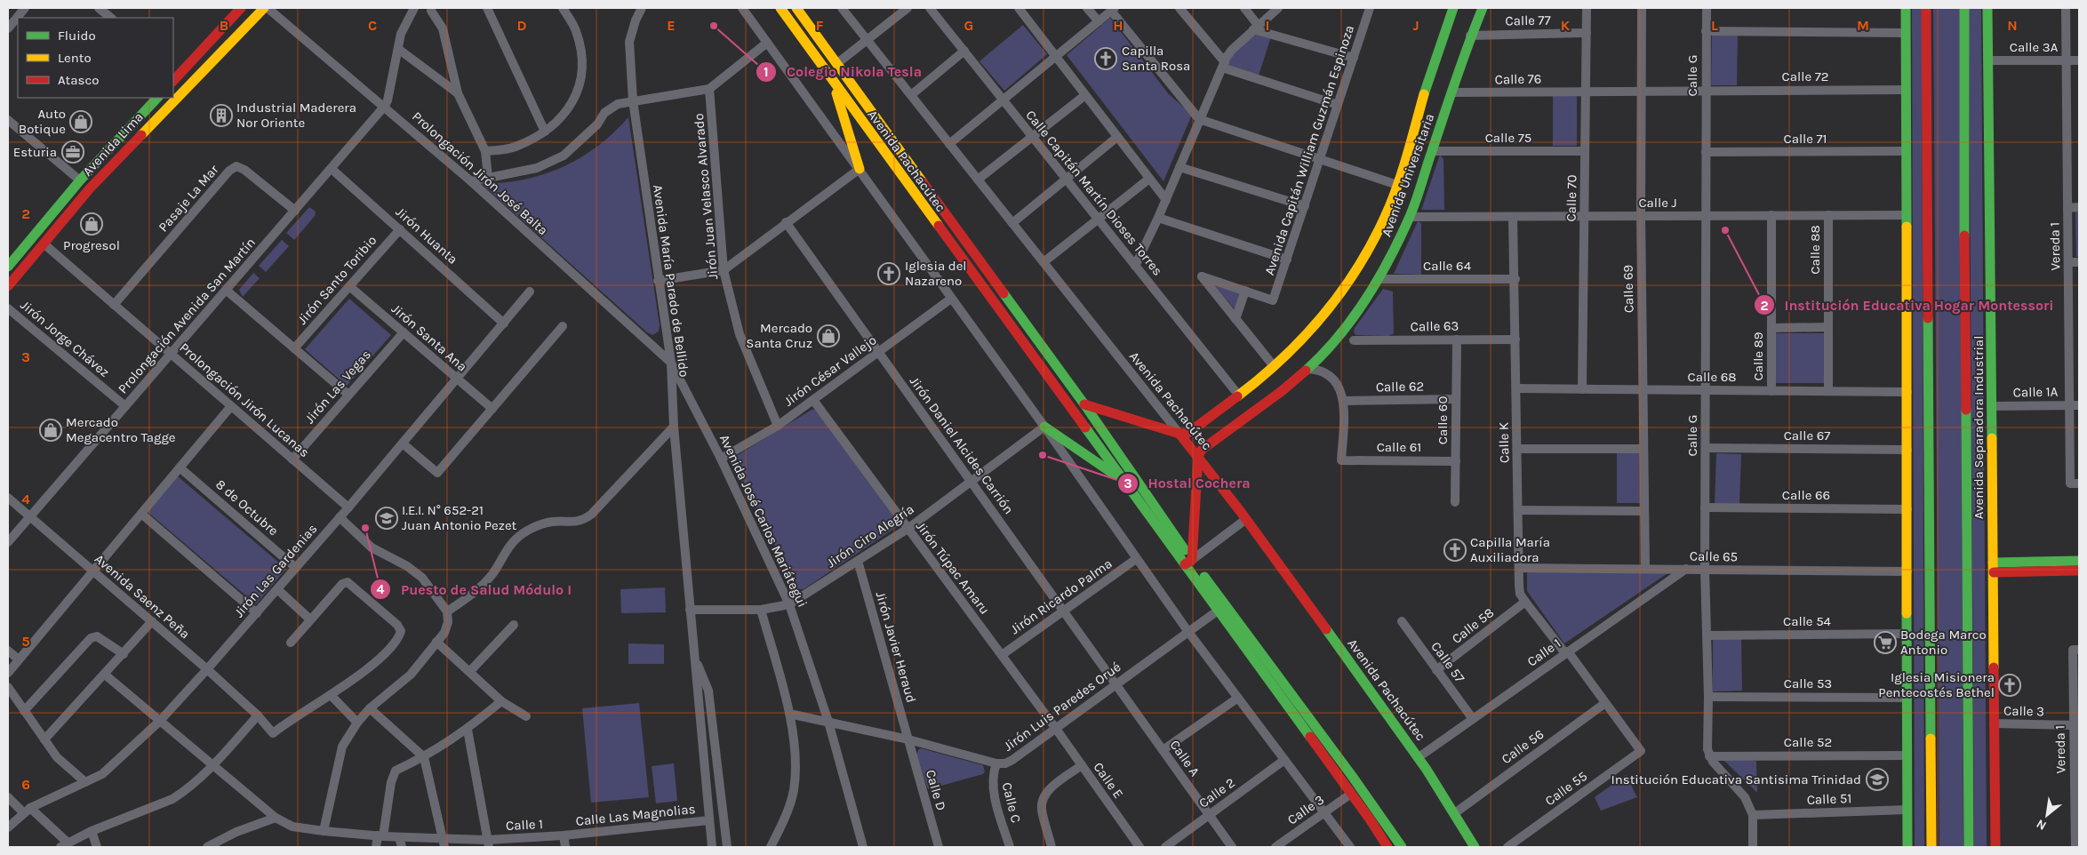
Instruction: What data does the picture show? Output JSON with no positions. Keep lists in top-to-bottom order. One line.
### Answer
{"streets":{"main road":["Avenida Lima","Avenida Pachacútec","Avenida Universitaria","Avenida Separadora Industrial"],"street":["Calle 77","Calle 3A","Calle G","Calle 72","Calle 76","Calle 75","Calle 71","Avenida Capitán William Guzmán Espinoza","Prolongación Jirón José Balta","Calle Capitán Martín Dioses Torres","Jirón Juan Velasco Alvarado","Pasaje La Mar","Calle 70","Calle J","Jirón Huanta","Vereda 1","Calle 88","Calle 64","Jirón Santo Toribio","Avenida María Parado de Bellido","Calle 69","Prolongación Avenida San Martín","Calle 63","Jirón Santa Ana","Jirón Jorge Chávez","Calle 89","Jirón César Vallejo","Calle 68","Jirón Las Vegas","Calle 62","Calle 1A","Prolongación Jirón Lucanas","Calle 60","Calle 67","Calle K","Jirón Daniel Alcides Carrión","Calle 61","Calle 66","8 de Octubre","Avenida José Carlos Mariátegui","Jirón Ciro Alegría","Calle 65","Jirón Túpac Amaru","Jirón Las Gardenias","Avenida Saenz Peña","Jirón Ricardo Palma","Calle 54","Calle 58","Jirón Javier Heraud","Calle 1","Calle 57","Calle 53","Jirón Luis Paredes Orué","Calle 3","Calle 52","Calle 56","Calle A","Calle E","Calle 55","Calle D","Calle 2","Calle 51","Calle C","Calle Las Magnolias"]},"crossings":[["Calle 77","Avenida Universitaria"],["Calle 77","Calle 70"],["Calle 3A","Vereda 1"],["Calle 3A","Avenida Separadora Industrial"],["Calle G","Calle 72"],["Calle G","Calle 71"],["Calle G","Calle J"],["Calle G","Calle 68"],["Calle G","Calle 67"],["Calle G","Calle 66"],["Calle G","Calle 65"],["Calle G","Calle 54"],["Calle G","Calle 53"],["Calle G","Calle 52"],["Calle 72","Calle 76"],["Calle 72","Calle 69"],["Calle 76","Avenida Universitaria"],["Calle 76","Calle 70"],["Calle 76","Calle 69"],["Calle 75","Avenida Universitaria"],["Calle 75","Calle 70"],["Avenida Lima","Prolongación Jirón Lucanas"],["Avenida Pachacútec","Avenida Universitaria"],["Avenida Pachacútec","Calle 1"],["Avenida Pachacútec","Jirón Luis Paredes Orué"],["Avenida Pachacútec","Calle 3"],["Avenida Pachacútec","Calle 56"],["Prolongación Jirón José Balta","Avenida María Parado de Bellido"],["Prolongación Jirón José Balta","Prolongación Avenida San Martín"],["Prolongación Jirón José Balta","Avenida José Carlos Mariátegui"],["Avenida Universitaria","Calle Capitán Martín Dioses Torres"],["Avenida Universitaria","Calle J"],["Avenida Universitaria","Calle 64"],["Jirón Juan Velasco Alvarado","Jirón César Vallejo"],["Pasaje La Mar","Prolongación Avenida San Martín"],["Pasaje La Mar","Prolongación Jirón Lucanas"],["Calle 70","Calle J"],["Calle 70","Calle 68"],["Calle J","Calle 88"],["Calle J","Calle 69"],["Calle J","Calle 89"],["Calle J","Calle K"],["Jirón Huanta","Jirón Santo Toribio"],["Jirón Huanta","Prolongación Avenida San Martín"],["Jirón Huanta","Jirón Las Gardenias"],["Vereda 1","Calle 1A"],["Vereda 1","Calle 3"],["Calle 88","Calle 68"],["Calle 64","Calle K"],["Jirón Santo Toribio","Jirón Santa Ana"],["Avenida María Parado de Bellido","Avenida José Carlos Mariátegui"],["Avenida María Parado de Bellido","Jirón Ciro Alegría"],["Avenida María Parado de Bellido","Calle Las Magnolias"],["Calle 69","Calle 68"],["Calle 69","Calle 65"],["Prolongación Avenida San Martín","Jirón Jorge Chávez"],["Prolongación Avenida San Martín","Prolongación Jirón Lucanas"],["Prolongación Avenida San Martín","Avenida Saenz Peña"],["Calle 63","Calle 60"],["Calle 63","Calle K"],["Jirón Santa Ana","Jirón Las Vegas"],["Jirón Santa Ana","Jirón Las Gardenias"],["Calle 89","Calle 68"],["Jirón César Vallejo","Jirón Daniel Alcides Carrión"],["Jirón César Vallejo","Avenida José Carlos Mariátegui"],["Jirón César Vallejo","Jirón Túpac Amaru"],["Calle 68","Calle K"],["Jirón Las Vegas","Prolongación Jirón Lucanas"],["Calle 62","Calle 60"],["Calle 62","Calle 61"],["Calle 1A","Avenida Separadora Industrial"],["Prolongación Jirón Lucanas","Jirón Las Gardenias"],["Calle 60","Calle 61"],["Avenida Separadora Industrial","Calle 3"],["Calle K","Calle 65"],["Calle K","Calle 58"],["Calle K","Calle 1"],["Jirón Daniel Alcides Carrión","Jirón Ciro Alegría"],["Jirón Daniel Alcides Carrión","Jirón Ricardo Palma"],["Jirón Daniel Alcides Carrión","Jirón Luis Paredes Orué"],["Jirón Daniel Alcides Carrión","Calle A"],["8 de Octubre","Jirón Las Gardenias"],["Avenida José Carlos Mariátegui","Jirón Ciro Alegría"],["Avenida José Carlos Mariátegui","Jirón Luis Paredes Orué"],["Jirón Ciro Alegría","Jirón Túpac Amaru"],["Jirón Ciro Alegría","Jirón Javier Heraud"],["Calle 65","Calle 1"],["Jirón Túpac Amaru","Jirón Ricardo Palma"],["Jirón Túpac Amaru","Jirón Luis Paredes Orué"],["Jirón Túpac Amaru","Calle E"],["Jirón Las Gardenias","Avenida Saenz Peña"],["Jirón Las Gardenias","Calle 1"],["Calle 58","Calle 57"],["Jirón Javier Heraud","Jirón Luis Paredes Orué"],["Jirón Javier Heraud","Calle D"],["Calle 1","Calle 57"],["Calle 1","Calle Las Magnolias"],["Jirón Luis Paredes Orué","Calle A"],["Jirón Luis Paredes Orué","Calle E"],["Jirón Luis Paredes Orué","Calle D"],["Jirón Luis Paredes Orué","Calle C"],["Calle 56","Calle 55"],["Calle A","Calle 2"]],"places":{"other":["Colegio Nikola Tesla","Institución Educativa Hogar Montessori","Hostal Cochera","Puesto de Salud Módulo I"],"church":["Capilla Santa Rosa","Iglesia del Nazareno","Capilla María Auxiliadora","Iglesia Misionera Pentecostés Bethel"],"building":["Industrial Maderera Nor Oriente"],"shop":["Auto Botique","Progresol","Mercado Santa Cruz","Mercado Megacentro Tagge"],"office":["Esturia"],"school or university":["I.E.I. N° 652-21 Juan Antonio Pezet","Institución Educativa Santisima Trinidad"],"supermarket":["Bodega Marco Antonio"]},"legend":["Fluido","Lento","Atasco"],"north":"bottom left","grid":{"columns":["B","C","D","E","F","G","H","I","J","K","L","M","N"],"rows":["2","3","4","5","6"]}}
